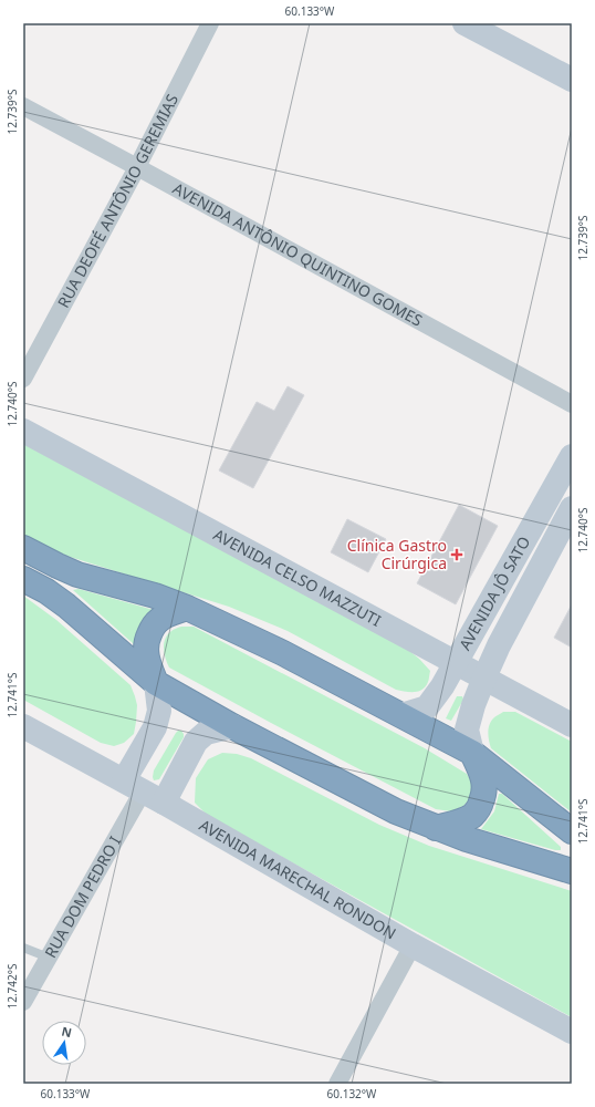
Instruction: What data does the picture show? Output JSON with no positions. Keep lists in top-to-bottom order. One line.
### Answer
{"streets":{"main road":["AVENIDA CELSO MAZZUTI","AVENIDA JÔ SATO","AVENIDA MARECHAL RONDON"],"street":["RUA DEOFÉ ANTÔNIO GEREMIAS","AVENIDA ANTÔNIO QUINTINO GOMES","RUA DOM PEDRO I"]},"crossings":[["RUA DEOFÉ ANTÔNIO GEREMIAS","AVENIDA ANTÔNIO QUINTINO GOMES"],["AVENIDA CELSO MAZZUTI","AVENIDA JÔ SATO"],["AVENIDA MARECHAL RONDON","RUA DOM PEDRO I"]],"places":{"health":["Clínica Gastro Cirúrgica"]},"north":"top","coordinates":["60.133°W","12.739°S","12.740°S","12.741°S","12.742°S","60.132°W"]}
